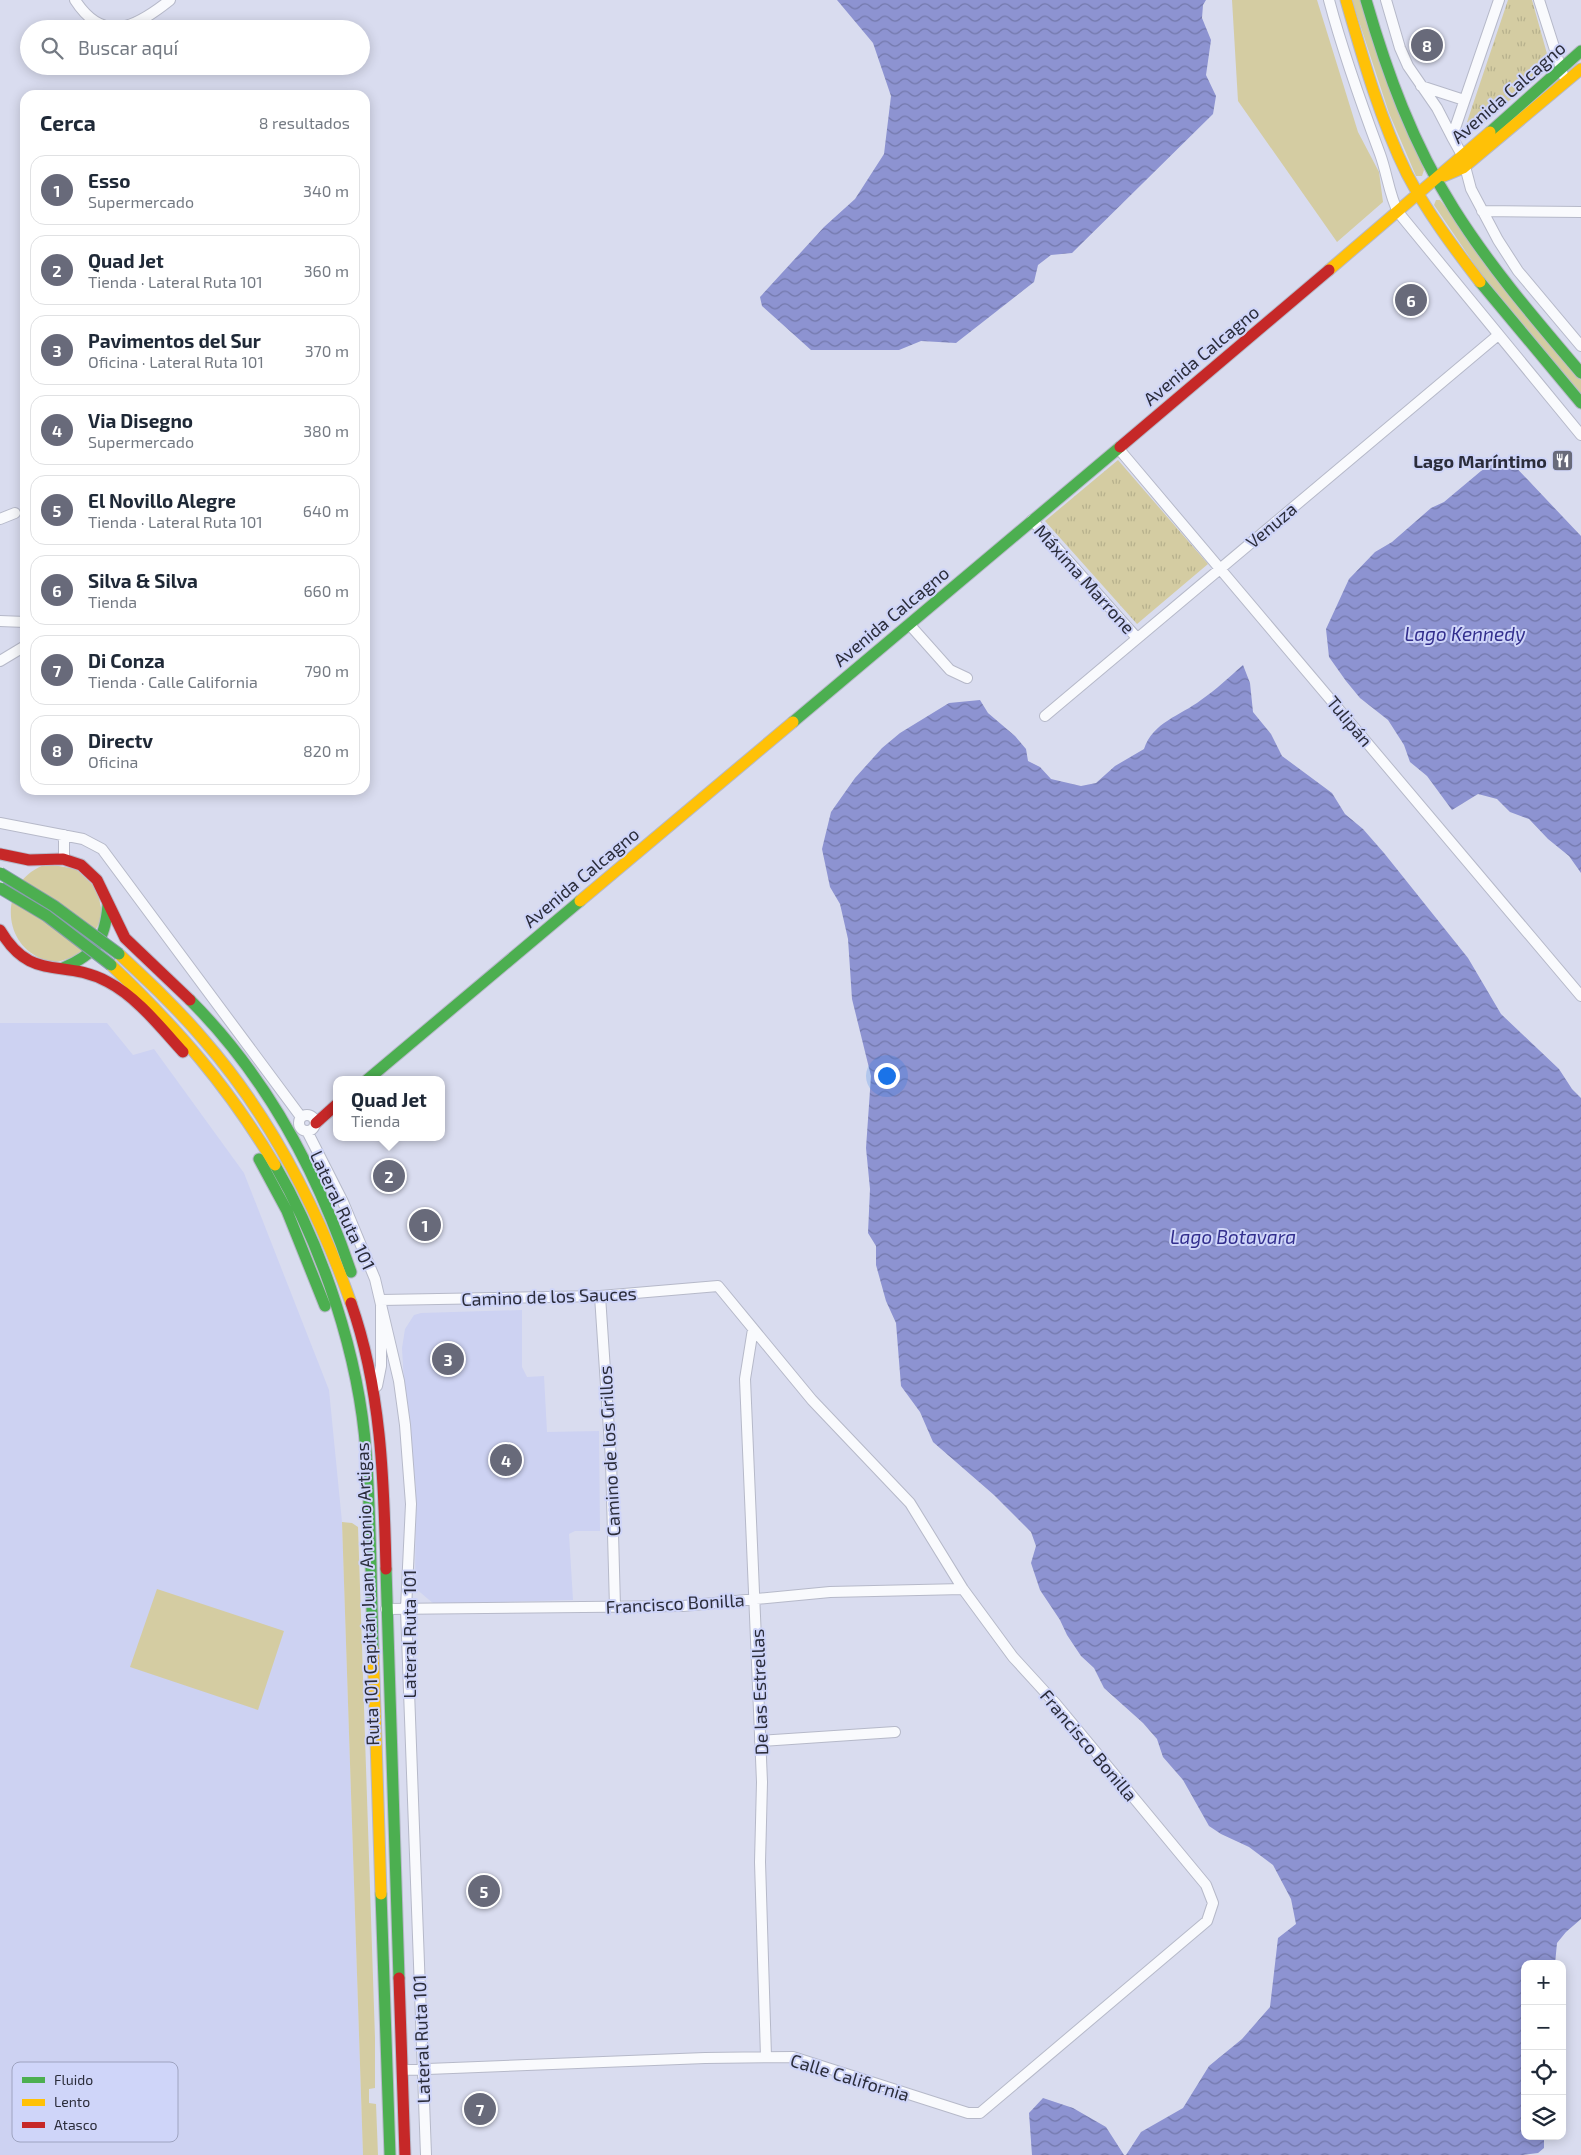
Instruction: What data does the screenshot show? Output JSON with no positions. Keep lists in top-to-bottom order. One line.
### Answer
{"streets":{"main road":["Avenida Calcagno","Ruta 101 Capitán Juan Antonio Artigas"],"street":["Venuza","Máxima Marrone","Tulipán","Lateral Ruta 101","Camino de los Sauces","Camino de los Grillos","Francisco Bonilla","De las Estrellas","Calle California"]},"crossings":[["Avenida Calcagno","Máxima Marrone"],["Avenida Calcagno","Tulipán"],["Venuza","Máxima Marrone"],["Venuza","Tulipán"],["Lateral Ruta 101","Camino de los Sauces"],["Lateral Ruta 101","Francisco Bonilla"],["Lateral Ruta 101","Calle California"],["Camino de los Sauces","Camino de los Grillos"],["Camino de los Sauces","Francisco Bonilla"],["Camino de los Grillos","Francisco Bonilla"],["Ruta 101 Capitán Juan Antonio Artigas","Francisco Bonilla"],["Ruta 101 Capitán Juan Antonio Artigas","Calle California"],["Francisco Bonilla","De las Estrellas"],["Francisco Bonilla","Calle California"],["De las Estrellas","Calle California"]],"water":["Lago Kennedy","Lago Botavara"],"places":{"restaurant":["Lago Maríntimo"]},"legend":["Fluido","Lento","Atasco"],"page":{"search":"Buscar aquí","pins":["8","6","2","1","3","4","5","7"],"heading":["Cerca","8 resultados"],"list":[{"mark":"1","name":"Esso","note":"Supermercado","value":"340 m"},{"mark":"2","name":"Quad Jet","note":"Tienda · Lateral Ruta 101","value":"360 m"},{"mark":"3","name":"Pavimentos del Sur","note":"Oficina · Lateral Ruta 101","value":"370 m"},{"mark":"4","name":"Via Disegno","note":"Supermercado","value":"380 m"},{"mark":"5","name":"El Novillo Alegre","note":"Tienda · Lateral Ruta 101","value":"640 m"},{"mark":"6","name":"Silva & Silva","note":"Tienda","value":"660 m"},{"mark":"7","name":"Di Conza","note":"Tienda · Calle California","value":"790 m"},{"mark":"8","name":"Directv","note":"Oficina","value":"820 m"}],"popup":["Quad Jet","Tienda"],"map_buttons":["+","−"]}}
